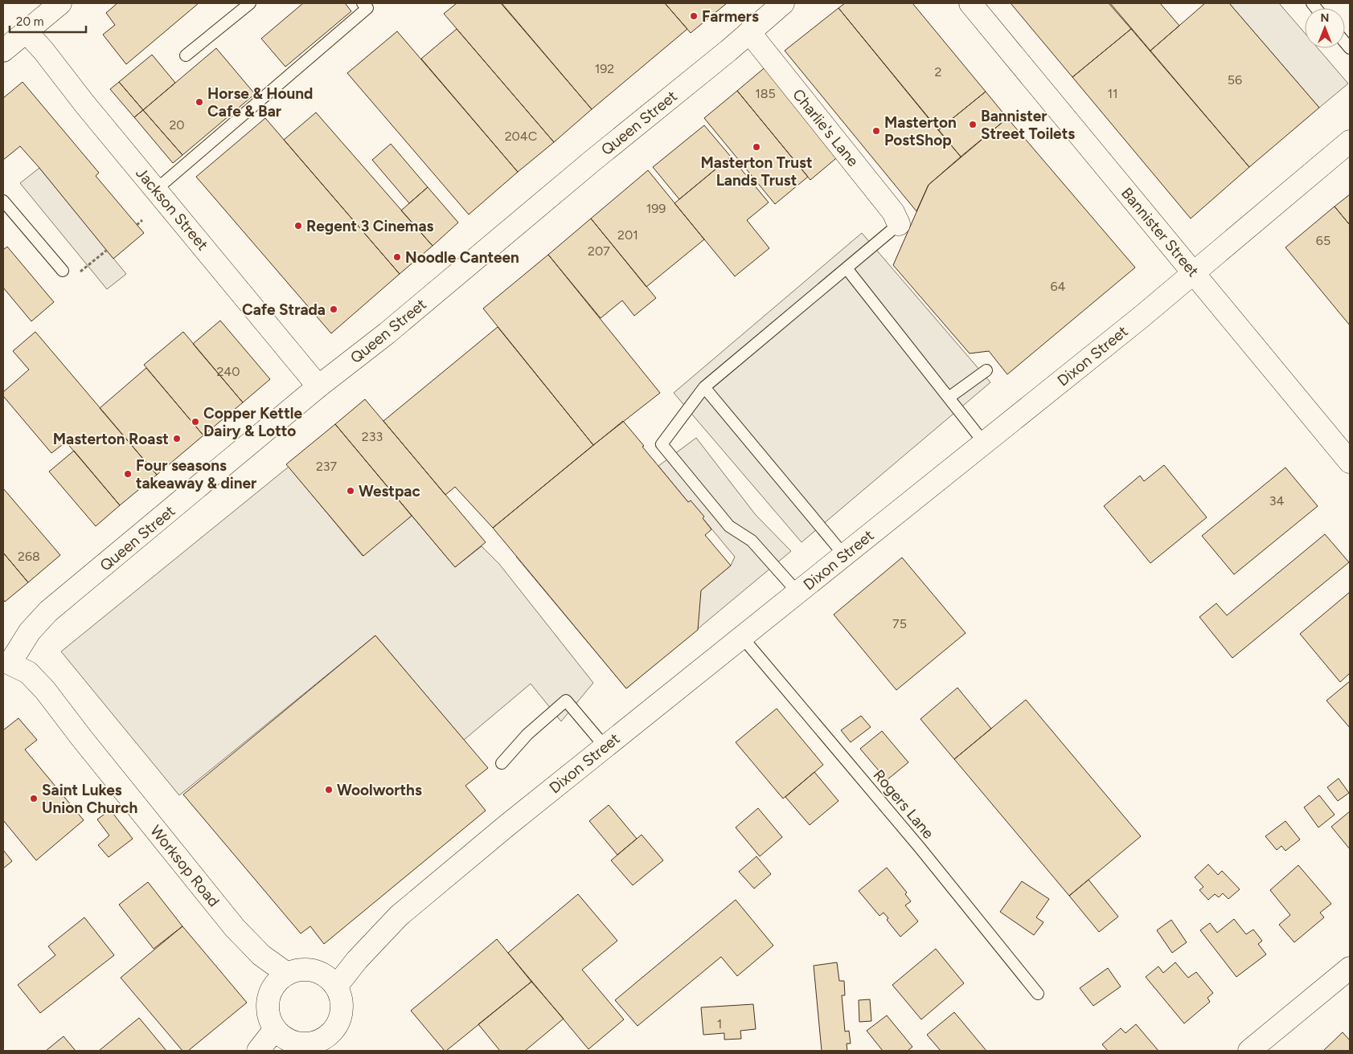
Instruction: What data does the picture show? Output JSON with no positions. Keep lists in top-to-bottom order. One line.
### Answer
{"streets":{"main road":["Queen Street","Charlie's Lane","Jackson Street","Bannister Street","Dixon Street","Worksop Road"],"lane":["Rogers Lane"]},"crossings":[["Queen Street","Charlie's Lane"],["Queen Street","Jackson Street"],["Queen Street","Worksop Road"],["Bannister Street","Dixon Street"],["Dixon Street","Rogers Lane"],["Dixon Street","Worksop Road"]],"places":["Farmers","Horse & Hound Cafe & Bar","Bannister Street Toilets","Masterton PostShop","Masterton Trust Lands Trust","Regent 3 Cinemas","Noodle Canteen","Cafe Strada","Copper Kettle Dairy & Lotto","Masterton Roast","Four seasons takeaway & diner","Westpac","Woolworths","Saint Lukes Union Church"],"house_numbers":["192","2","56","185","11","20","204C","199","201","65","207","64","240","233","237","34","268","75","1"],"scale_bar":"20 m","north":"top"}
